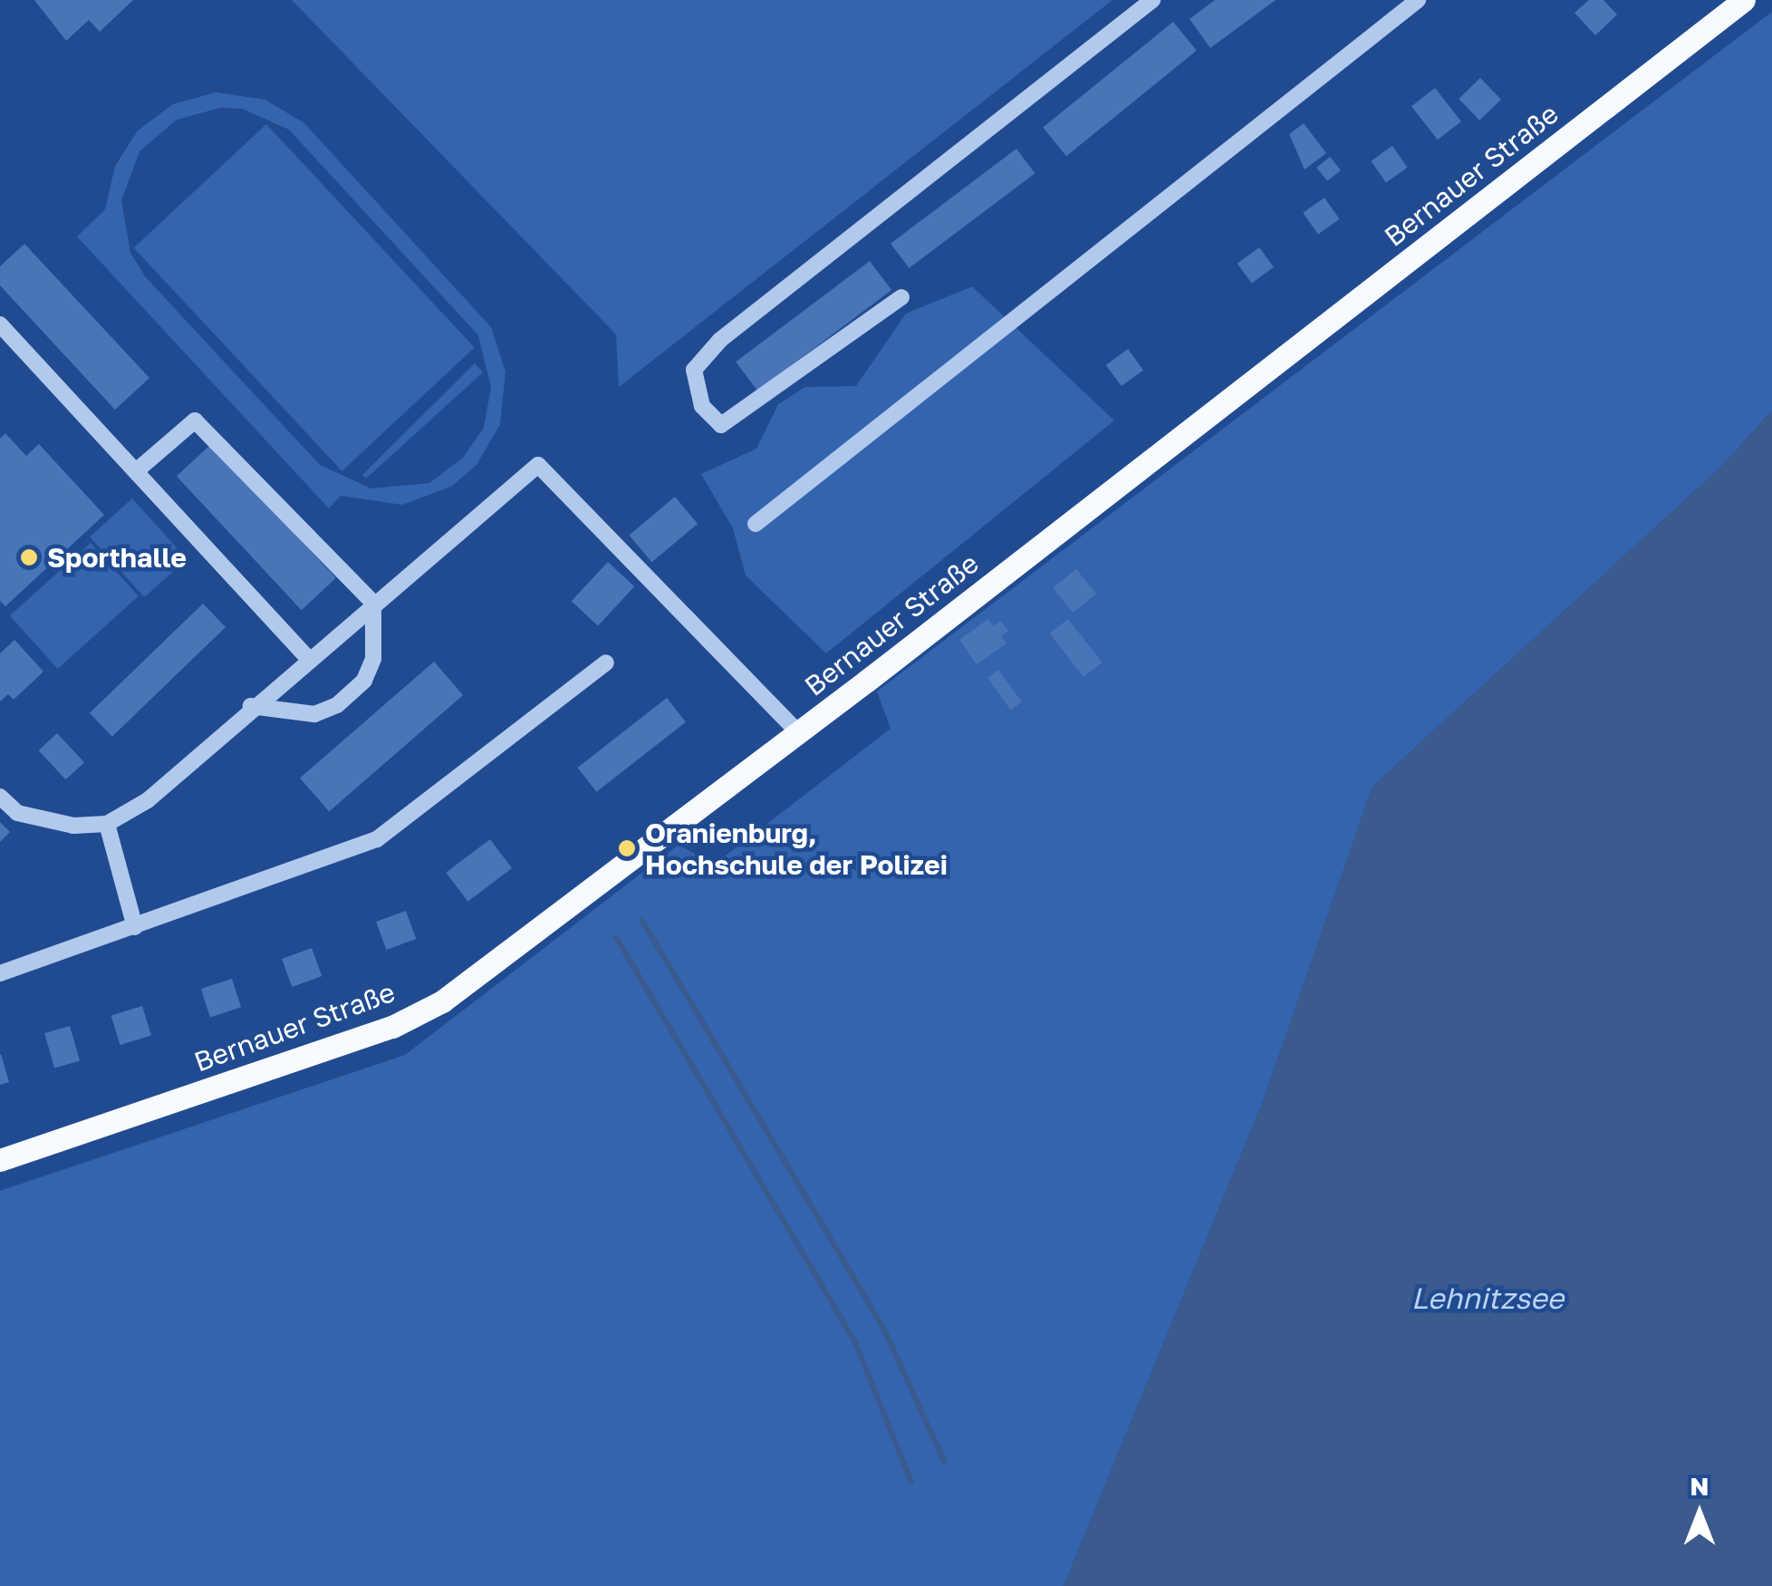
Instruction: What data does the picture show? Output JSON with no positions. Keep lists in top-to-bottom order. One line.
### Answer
{"streets":{"main road":["Bernauer Straße"]},"water":["Lehnitzsee"],"places":["Sporthalle","Oranienburg, Hochschule der Polizei"],"north":"top"}
